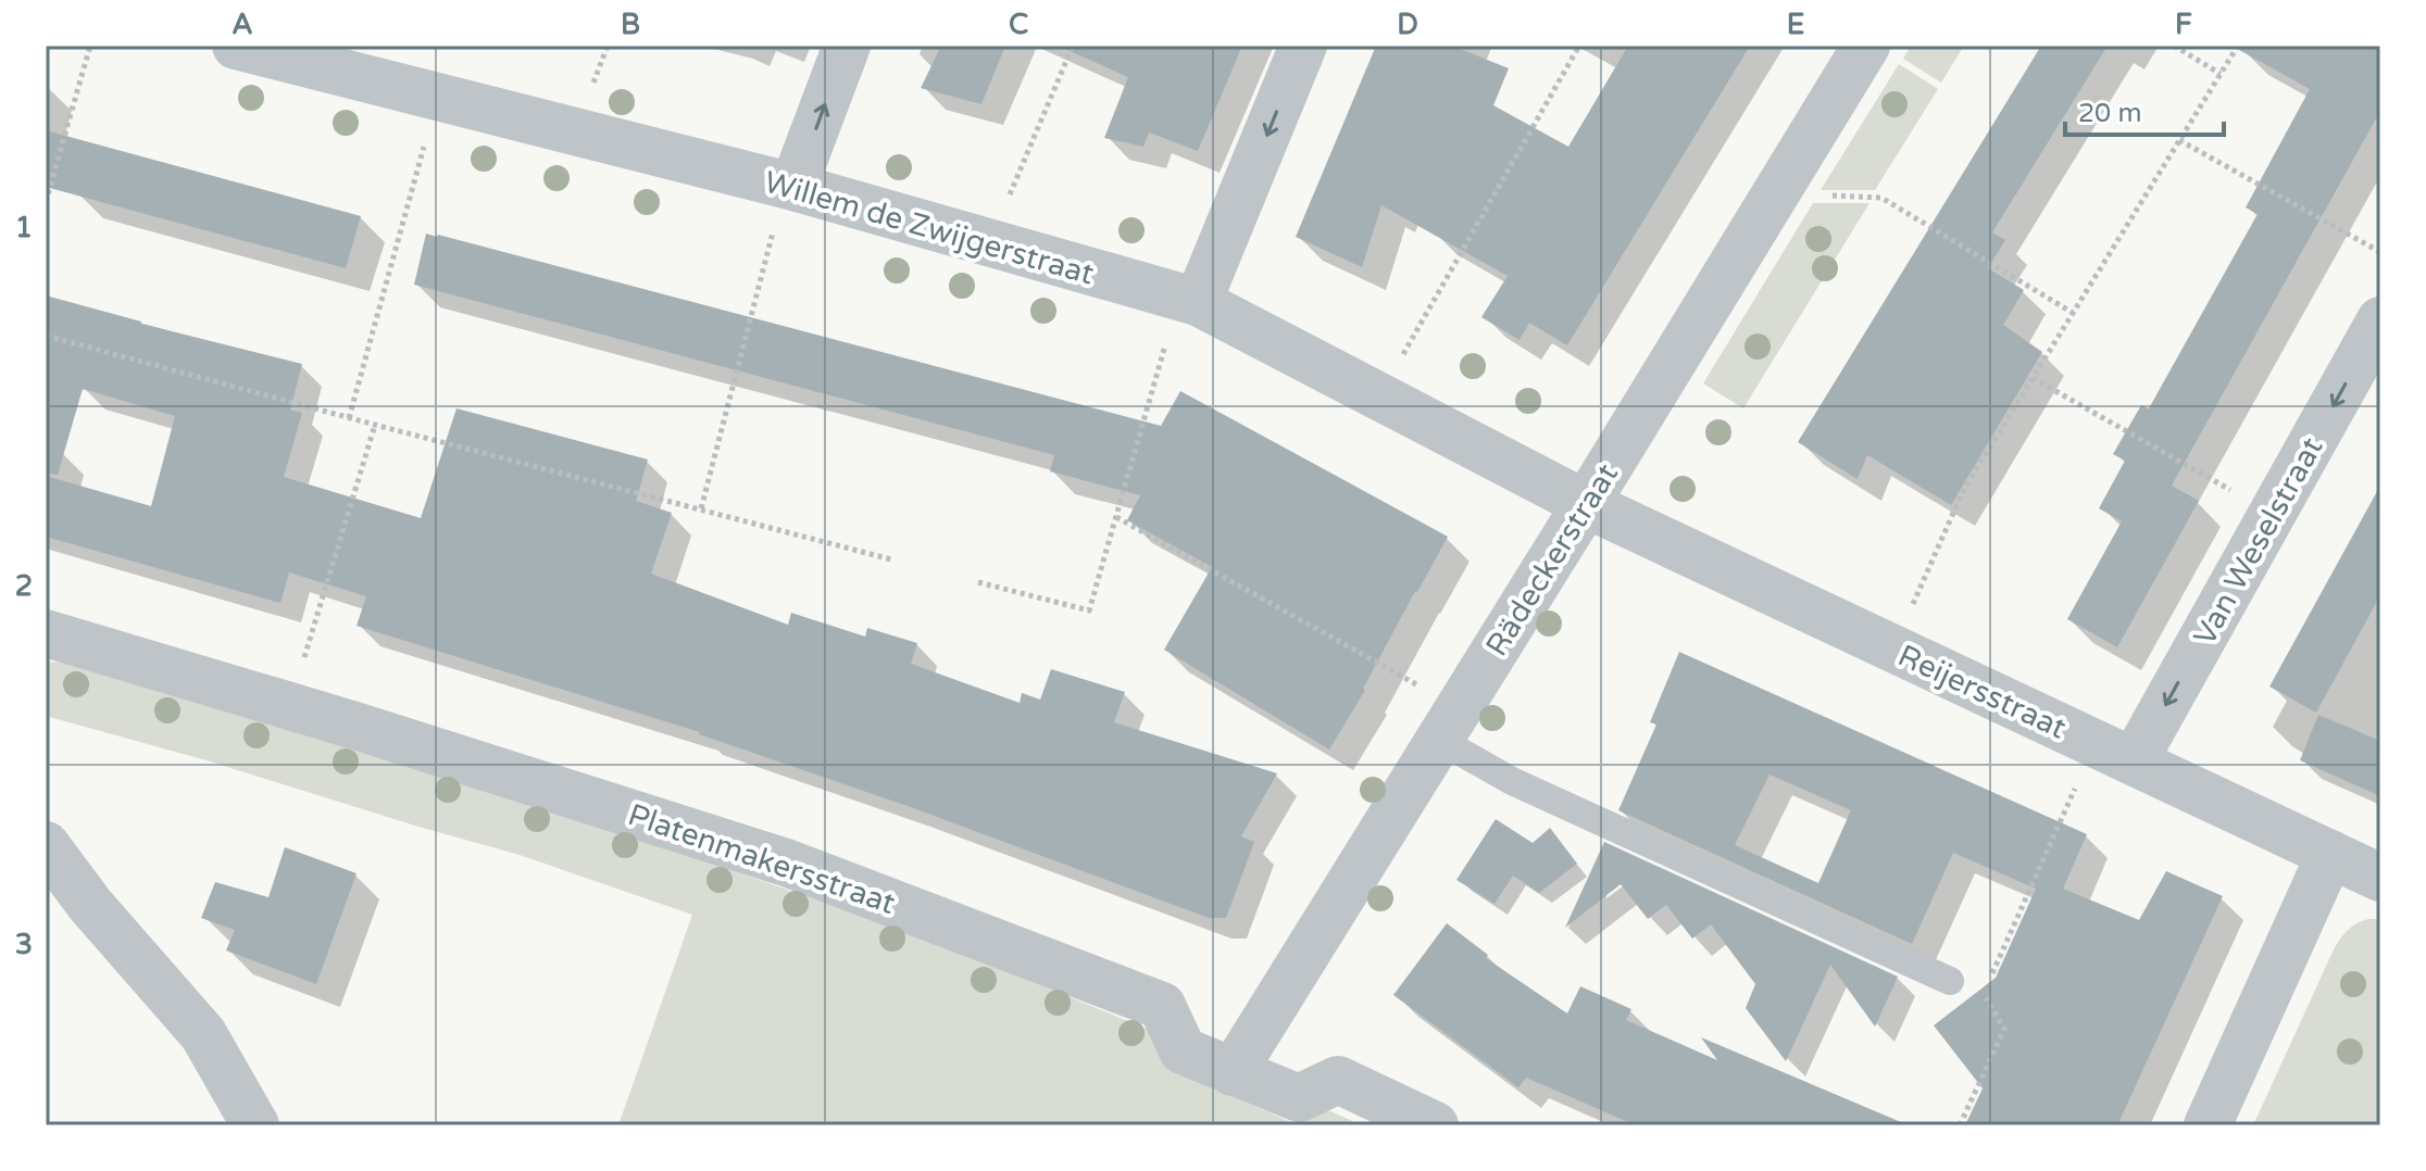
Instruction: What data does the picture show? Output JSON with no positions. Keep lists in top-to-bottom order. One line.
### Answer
{"streets":{"street":["Willem de Zwijgerstraat","Van Weselstraat","Rädeckerstraat","Reijersstraat","Platenmakersstraat"]},"crossings":[["Willem de Zwijgerstraat","Rädeckerstraat"],["Willem de Zwijgerstraat","Reijersstraat"],["Van Weselstraat","Reijersstraat"],["Rädeckerstraat","Reijersstraat"],["Rädeckerstraat","Platenmakersstraat"]],"one_way":["Van Weselstraat"],"scale_bar":"20 m","grid":{"columns":["A","B","C","D","E","F"],"rows":["1","2","3"]}}
